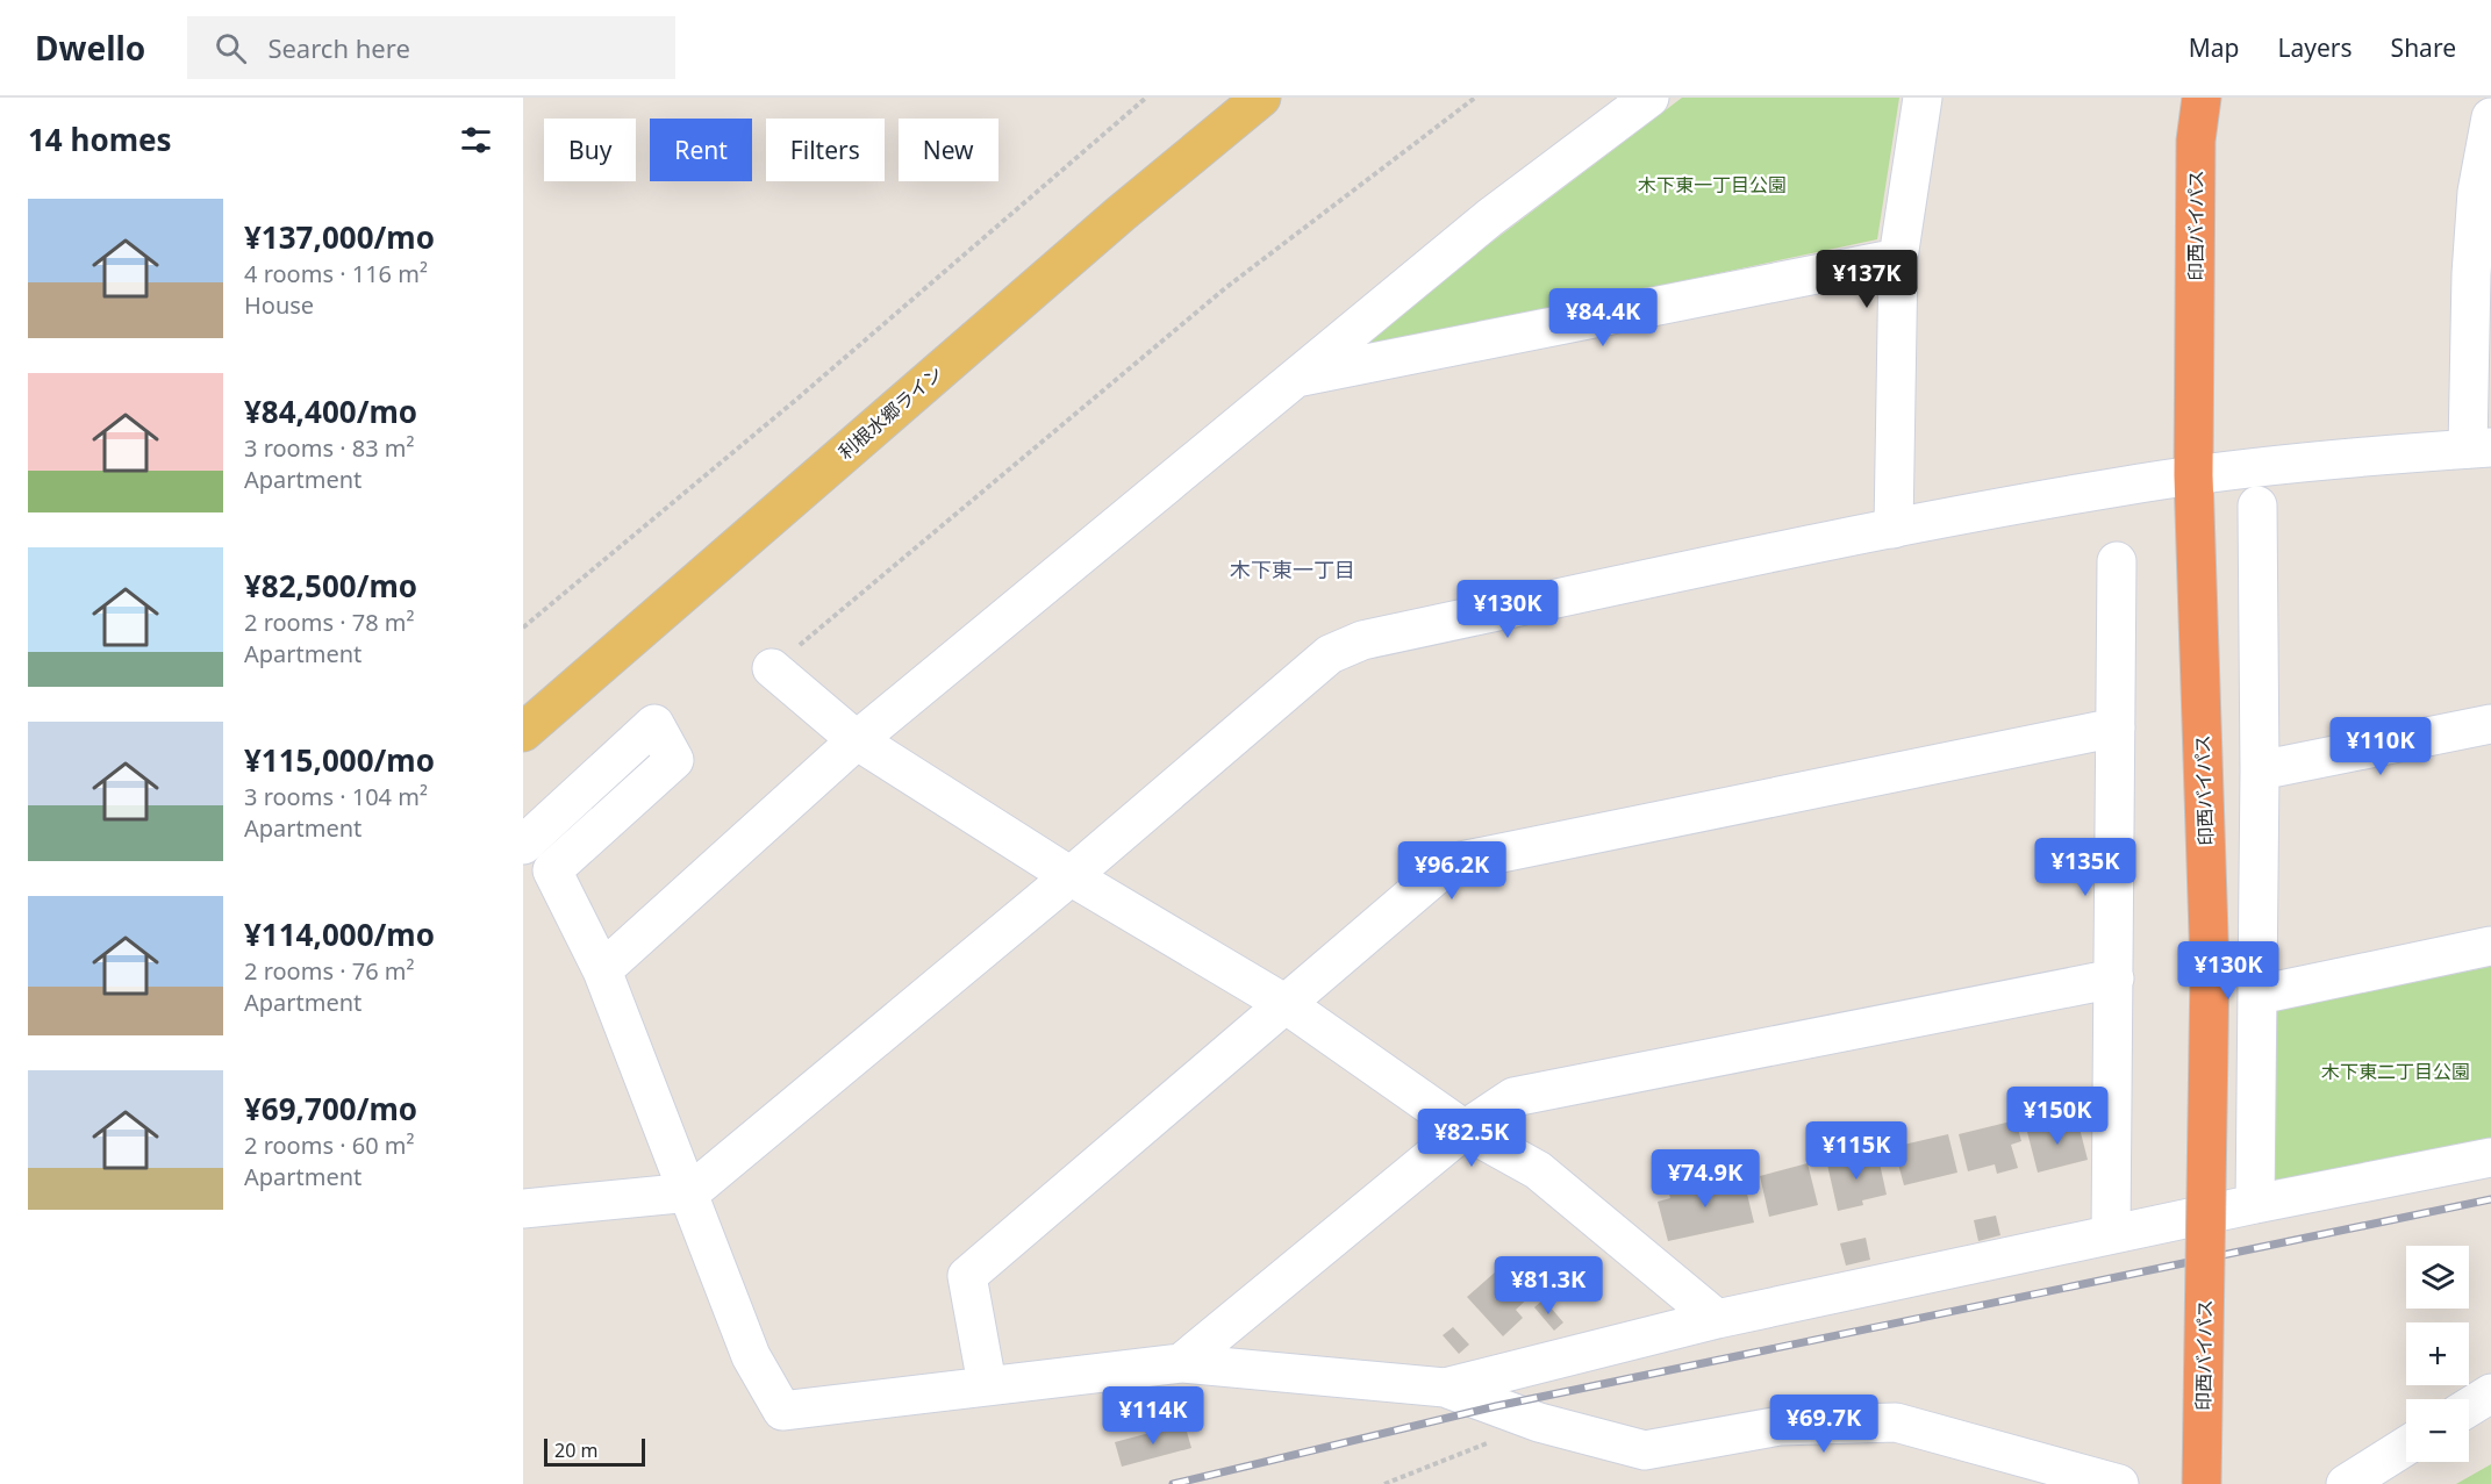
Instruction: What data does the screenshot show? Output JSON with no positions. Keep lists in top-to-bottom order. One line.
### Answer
{"streets":{"highway":["印西バイパス"],"main road":["利根水郷ライン"]},"districts":["木下東一丁目"],"parks":["木下東一丁目公園","木下東二丁目公園"],"scale_bar":"20 m","page":{"header":"Dwello","search":"Search here","nav":["Map","Layers","Share"],"heading":"14 homes","chip":["Buy","Rent","Filters","New"],"list":[{"name":"¥137,000/mo","note":"4 rooms · 116 m² · House"},{"name":"¥84,400/mo","note":"3 rooms · 83 m² · Apartment"},{"name":"¥82,500/mo","note":"2 rooms · 78 m² · Apartment"},{"name":"¥115,000/mo","note":"3 rooms · 104 m² · Apartment"},{"name":"¥114,000/mo","note":"2 rooms · 76 m² · Apartment"},{"name":"¥69,700/mo","note":"2 rooms · 60 m² · Apartment"}],"price":["¥137K","¥84.4K","¥130K","¥110K","¥135K","¥96.2K","¥130K","¥150K","¥82.5K","¥115K","¥74.9K","¥81.3K","¥114K","¥69.7K"],"map_buttons":["+","−"],"scale":"20 m"}}
